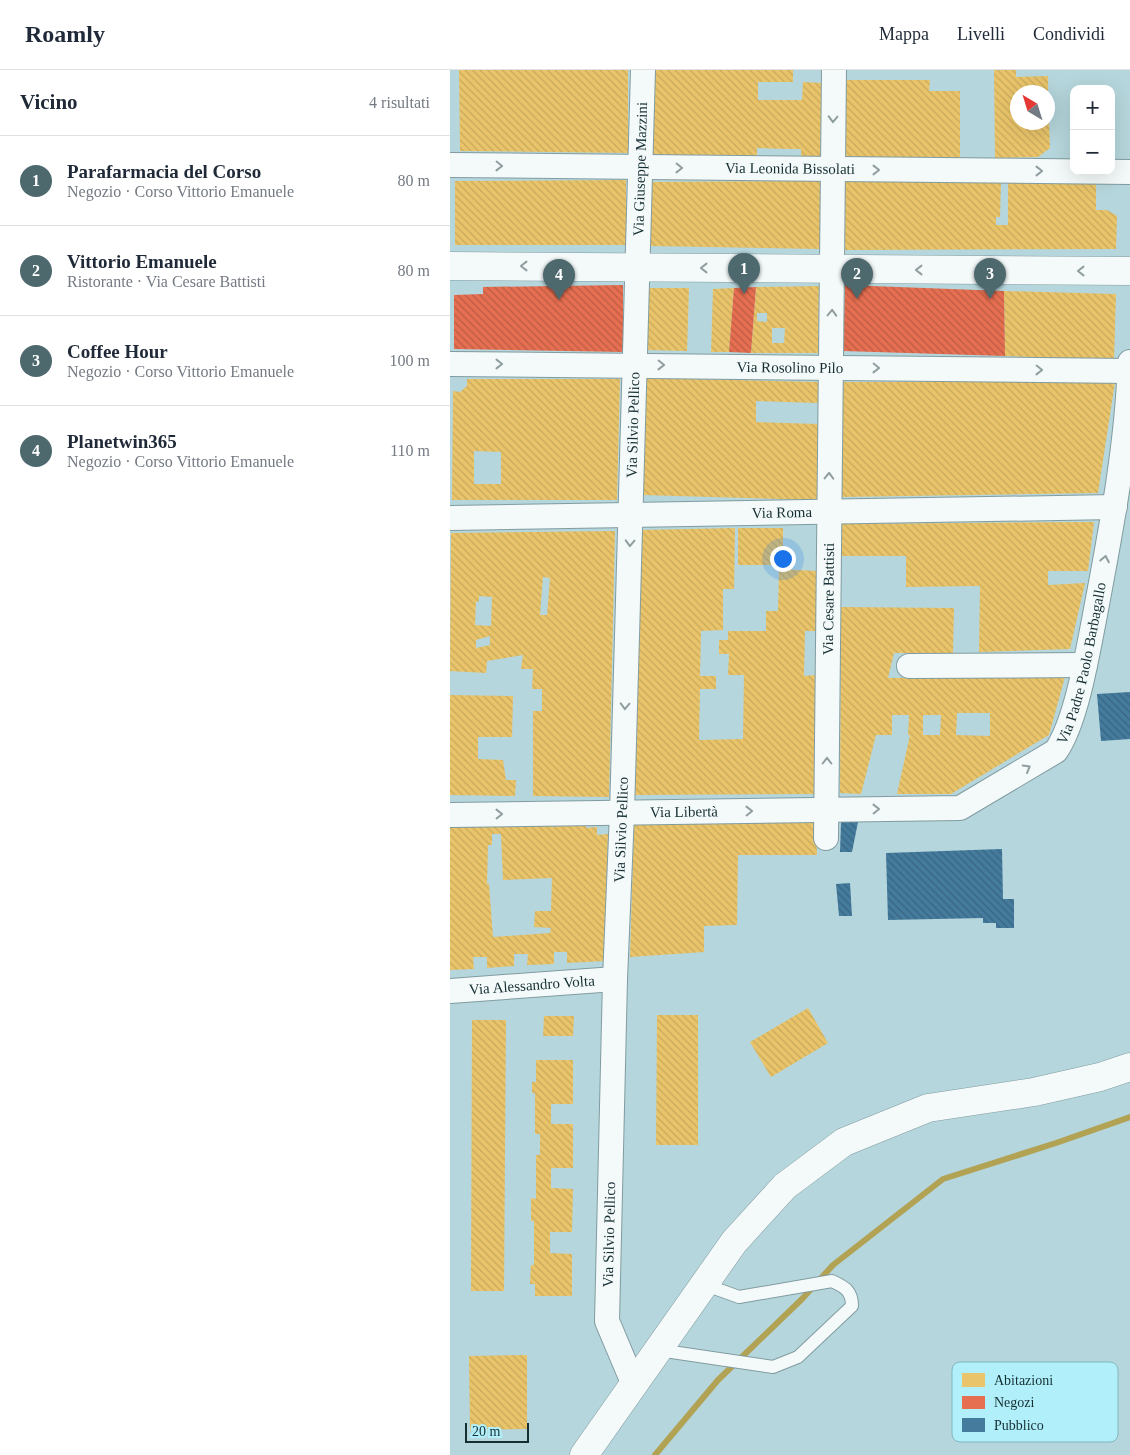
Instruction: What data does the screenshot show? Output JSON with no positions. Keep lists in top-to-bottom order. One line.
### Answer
{"streets":{"street":["Via Giuseppe Mazzini","Via Leonida Bissolati","Via Rosolino Pilo","Via Silvio Pellico","Via Roma","Via Cesare Battisti","Via Padre Paolo Barbagallo","Via Libertà","Via Alessandro Volta"]},"crossings":[["Via Giuseppe Mazzini","Via Leonida Bissolati"],["Via Giuseppe Mazzini","Via Silvio Pellico"],["Via Leonida Bissolati","Via Cesare Battisti"],["Via Rosolino Pilo","Via Silvio Pellico"],["Via Rosolino Pilo","Via Cesare Battisti"],["Via Rosolino Pilo","Via Padre Paolo Barbagallo"],["Via Silvio Pellico","Via Roma"],["Via Silvio Pellico","Via Libertà"],["Via Silvio Pellico","Via Alessandro Volta"],["Via Roma","Via Cesare Battisti"],["Via Roma","Via Padre Paolo Barbagallo"],["Via Cesare Battisti","Via Padre Paolo Barbagallo"],["Via Cesare Battisti","Via Libertà"],["Via Padre Paolo Barbagallo","Via Libertà"]],"one_way":["Via Leonida Bissolati","Via Rosolino Pilo","Via Padre Paolo Barbagallo","Via Libertà"],"legend":["Abitazioni","Negozi","Pubblico"],"scale_bar":"20 m","north":"top left","page":{"header":"Roamly","nav":["Mappa","Livelli","Condividi"],"heading":["Vicino","4 risultati"],"map_buttons":["+","−"],"list":[{"mark":"1","name":"Parafarmacia del Corso","note":"Negozio · Corso Vittorio Emanuele","value":"80 m"},{"mark":"2","name":"Vittorio Emanuele","note":"Ristorante · Via Cesare Battisti","value":"80 m"},{"mark":"3","name":"Coffee Hour","note":"Negozio · Corso Vittorio Emanuele","value":"100 m"},{"mark":"4","name":"Planetwin365","note":"Negozio · Corso Vittorio Emanuele","value":"110 m"}],"pins":["1","2","3","4"],"scale":"20 m"}}
